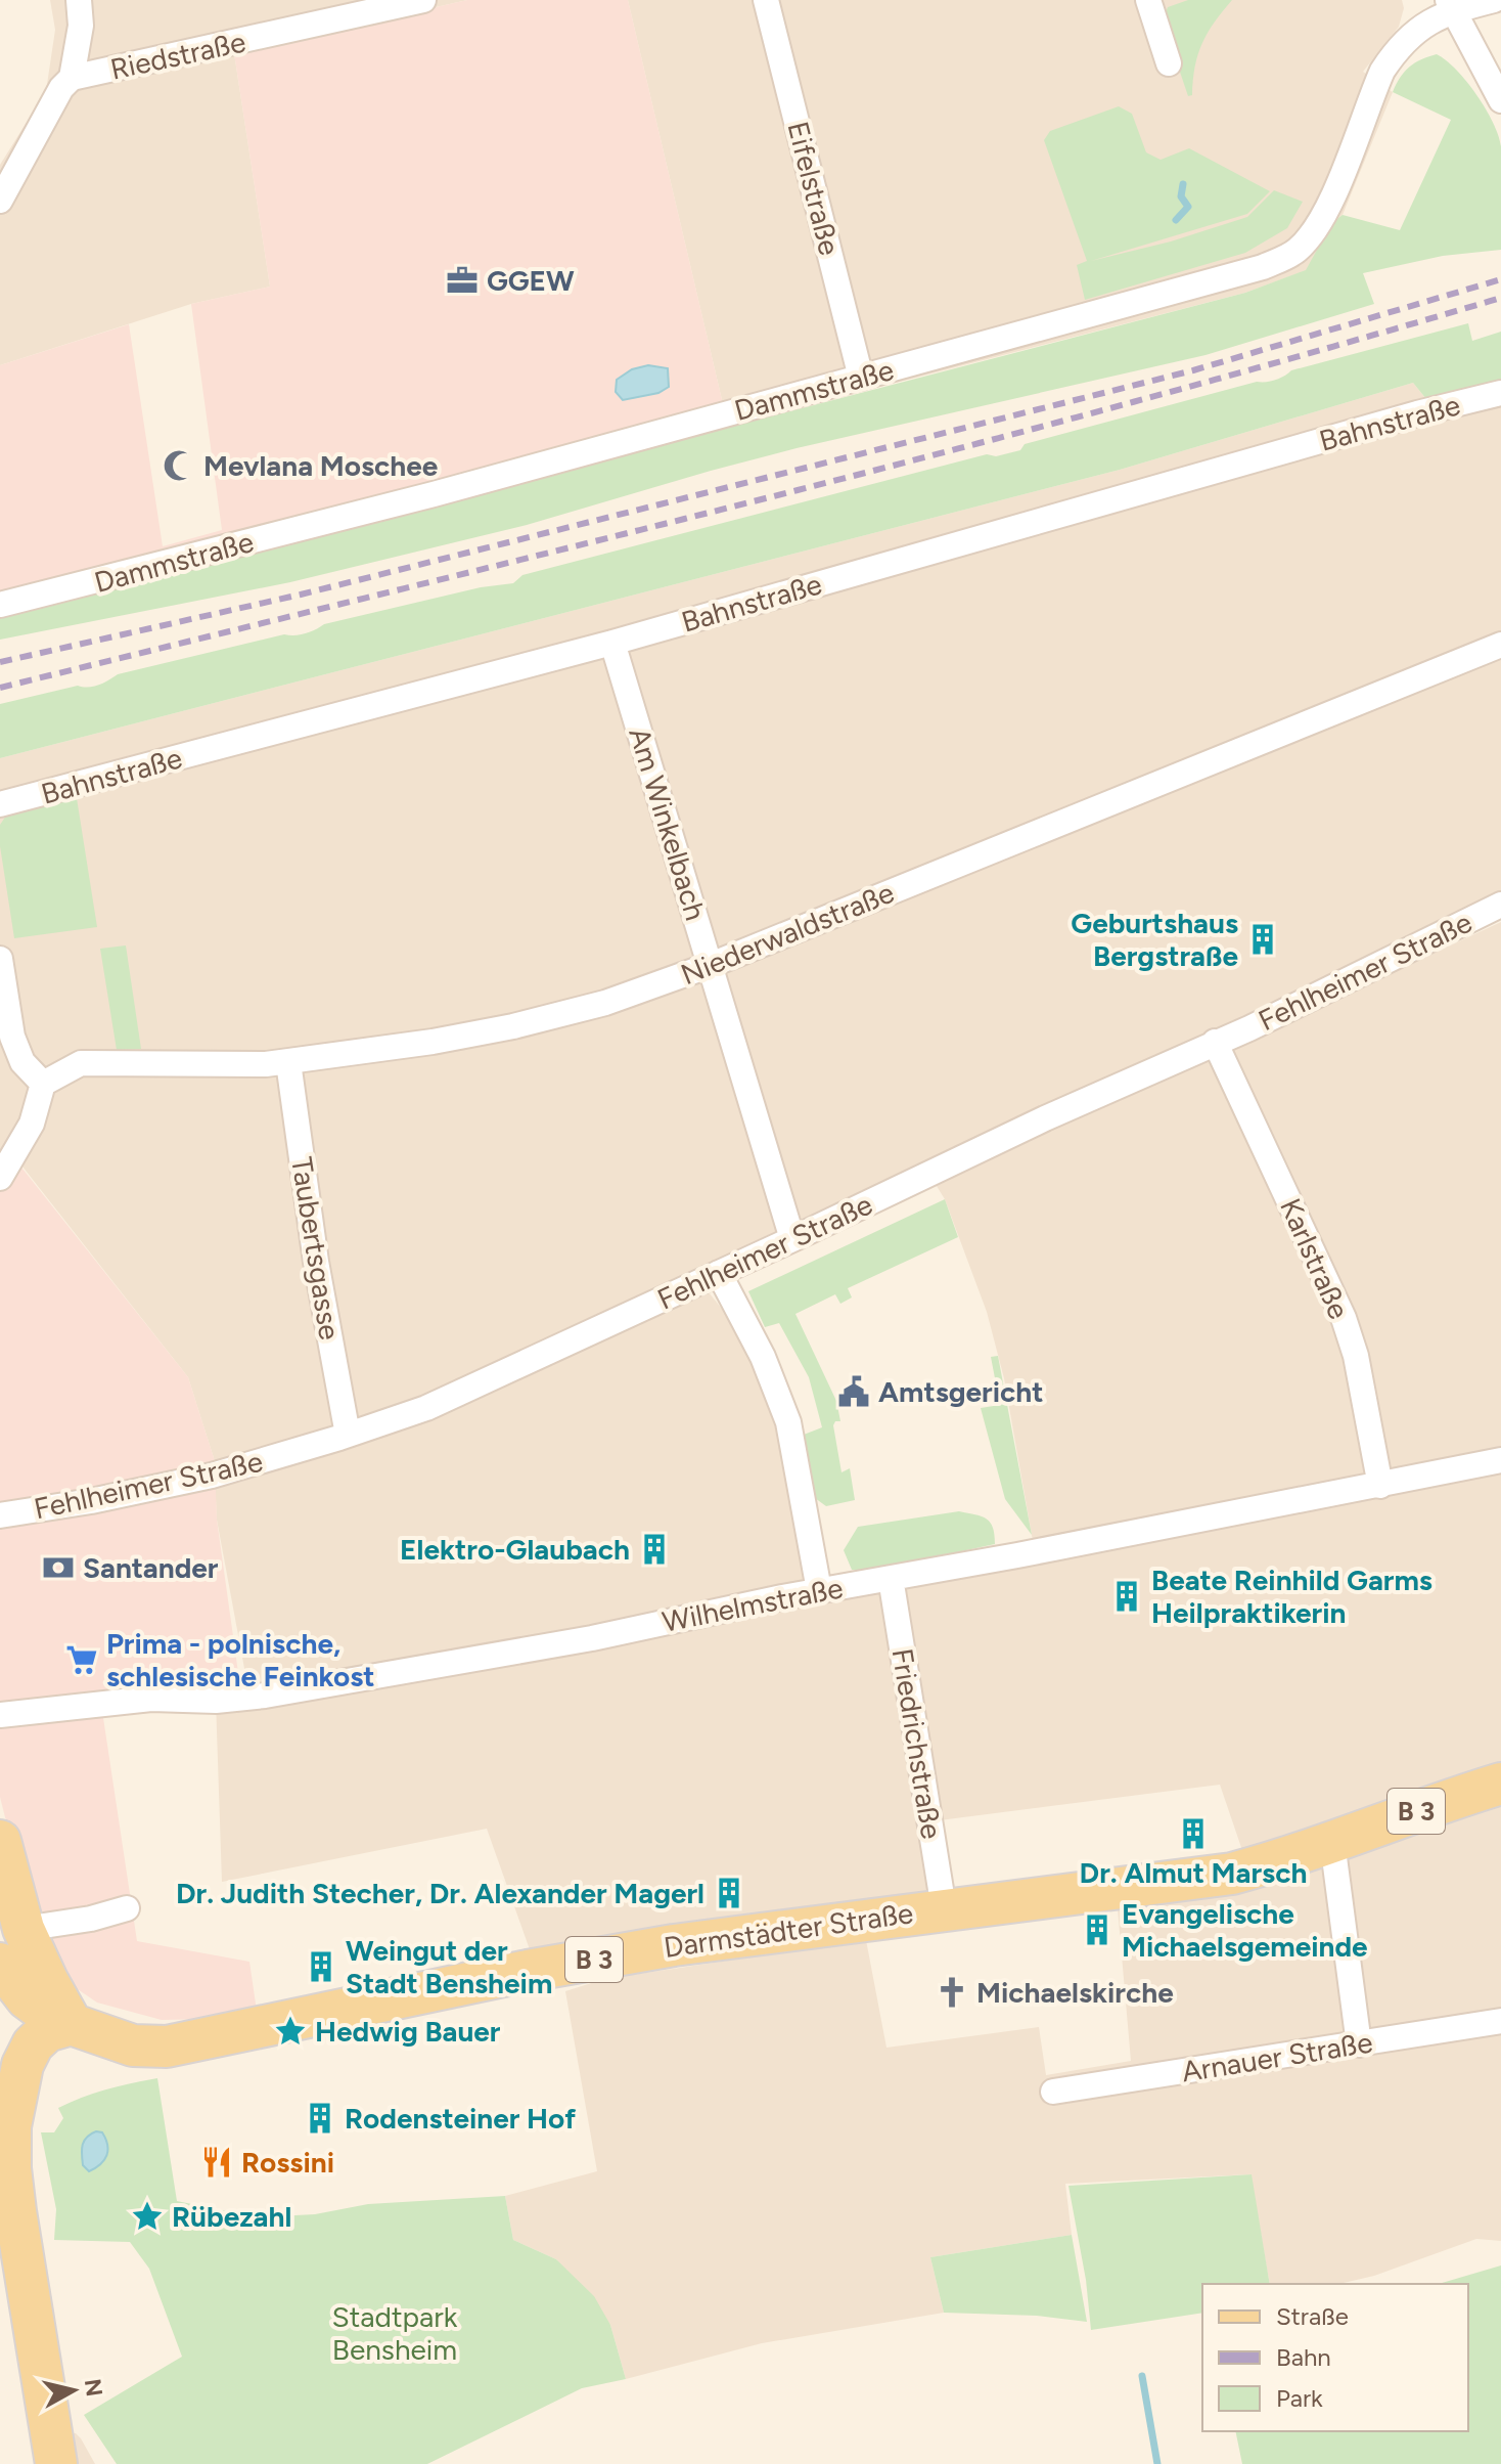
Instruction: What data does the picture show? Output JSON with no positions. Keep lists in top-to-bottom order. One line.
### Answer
{"streets":{"main road":["B 3","Darmstädter Straße"],"street":["Riedstraße","Eifelstraße","Dammstraße","Bahnstraße","Am Winkelbach","Niederwaldstraße","Fehlheimer Straße","Taubertsgasse","Karlstraße","Wilhelmstraße","Friedrichstraße","Arnauer Straße"]},"crossings":[["Eifelstraße","Dammstraße"],["Bahnstraße","Am Winkelbach"],["Am Winkelbach","Niederwaldstraße"],["Am Winkelbach","Fehlheimer Straße"],["Niederwaldstraße","Taubertsgasse"],["Fehlheimer Straße","Taubertsgasse"],["Fehlheimer Straße","Karlstraße"],["Karlstraße","Wilhelmstraße"],["Wilhelmstraße","Friedrichstraße"],["Friedrichstraße","Darmstädter Straße"],["B 3","Darmstädter Straße"]],"parks":["Stadtpark Bensheim"],"places":{"office":["GGEW"],"mosque":["Mevlana Moschee"],"building":["Geburtshaus Bergstraße","Elektro-Glaubach","Beate Reinhild Garms Heilpraktikerin","Dr. Almut Marsch","Dr. Judith Stecher, Dr. Alexander Magerl","Evangelische Michaelsgemeinde","Weingut der Stadt Bensheim","Rodensteiner Hof"],"public building":["Amtsgericht"],"bank":["Santander"],"supermarket":["Prima - polnische, schlesische Feinkost"],"church":["Michaelskirche"],"place":["Hedwig Bauer","Rübezahl"],"restaurant":["Rossini"]},"legend":["Straße","Bahn","Park"],"north":"right"}
